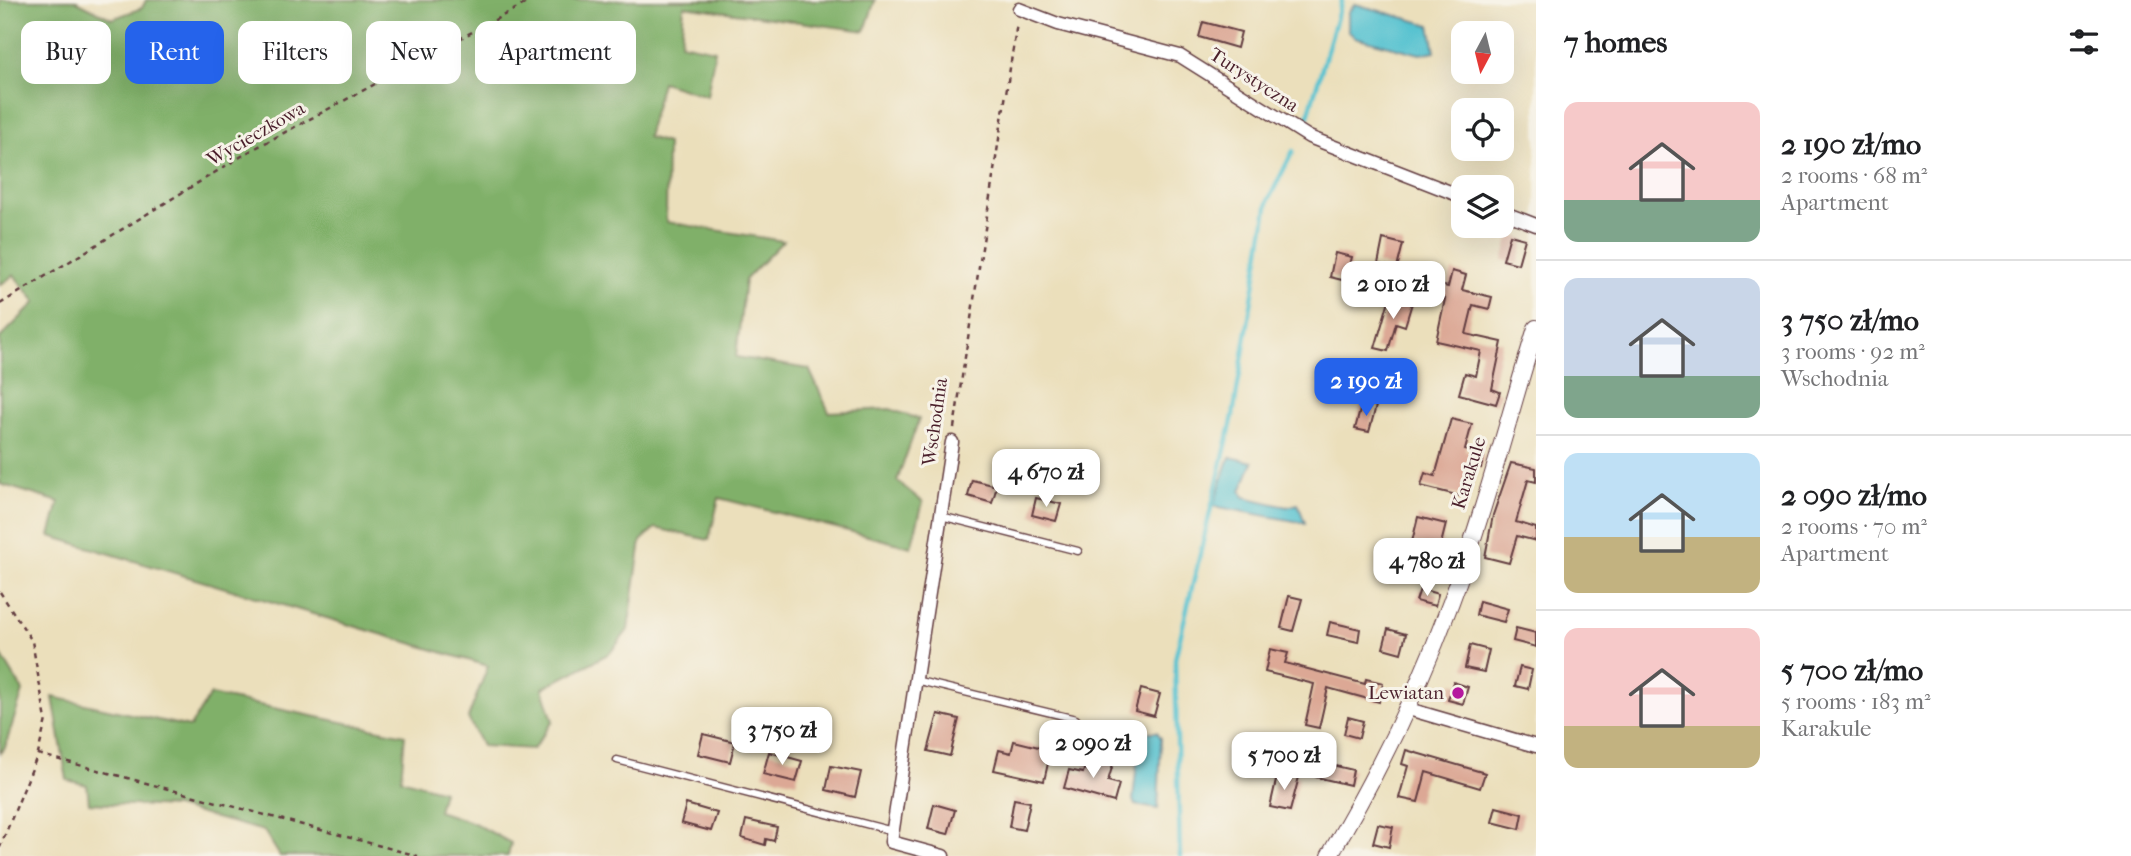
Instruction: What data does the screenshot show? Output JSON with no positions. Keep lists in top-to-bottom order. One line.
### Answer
{"streets":{"street":["Turystyczna","Wschodnia","Karakule"],"path":["Wycieczkowa"]},"crossings":[["Turystyczna","Wschodnia"]],"places":["Lewiatan"],"north":"bottom","page":{"heading":"7 homes","chip":["Buy","Rent","Filters","New","Apartment"],"list":[{"name":"2 190 zł/mo","note":"2 rooms · 68 m² · Apartment"},{"name":"3 750 zł/mo","note":"3 rooms · 92 m² · Wschodnia"},{"name":"2 090 zł/mo","note":"2 rooms · 70 m² · Apartment"},{"name":"5 700 zł/mo","note":"5 rooms · 183 m² · Karakule"}],"price":["2 010 zł","2 190 zł","4 670 zł","4 780 zł","3 750 zł","2 090 zł","5 700 zł"]}}
